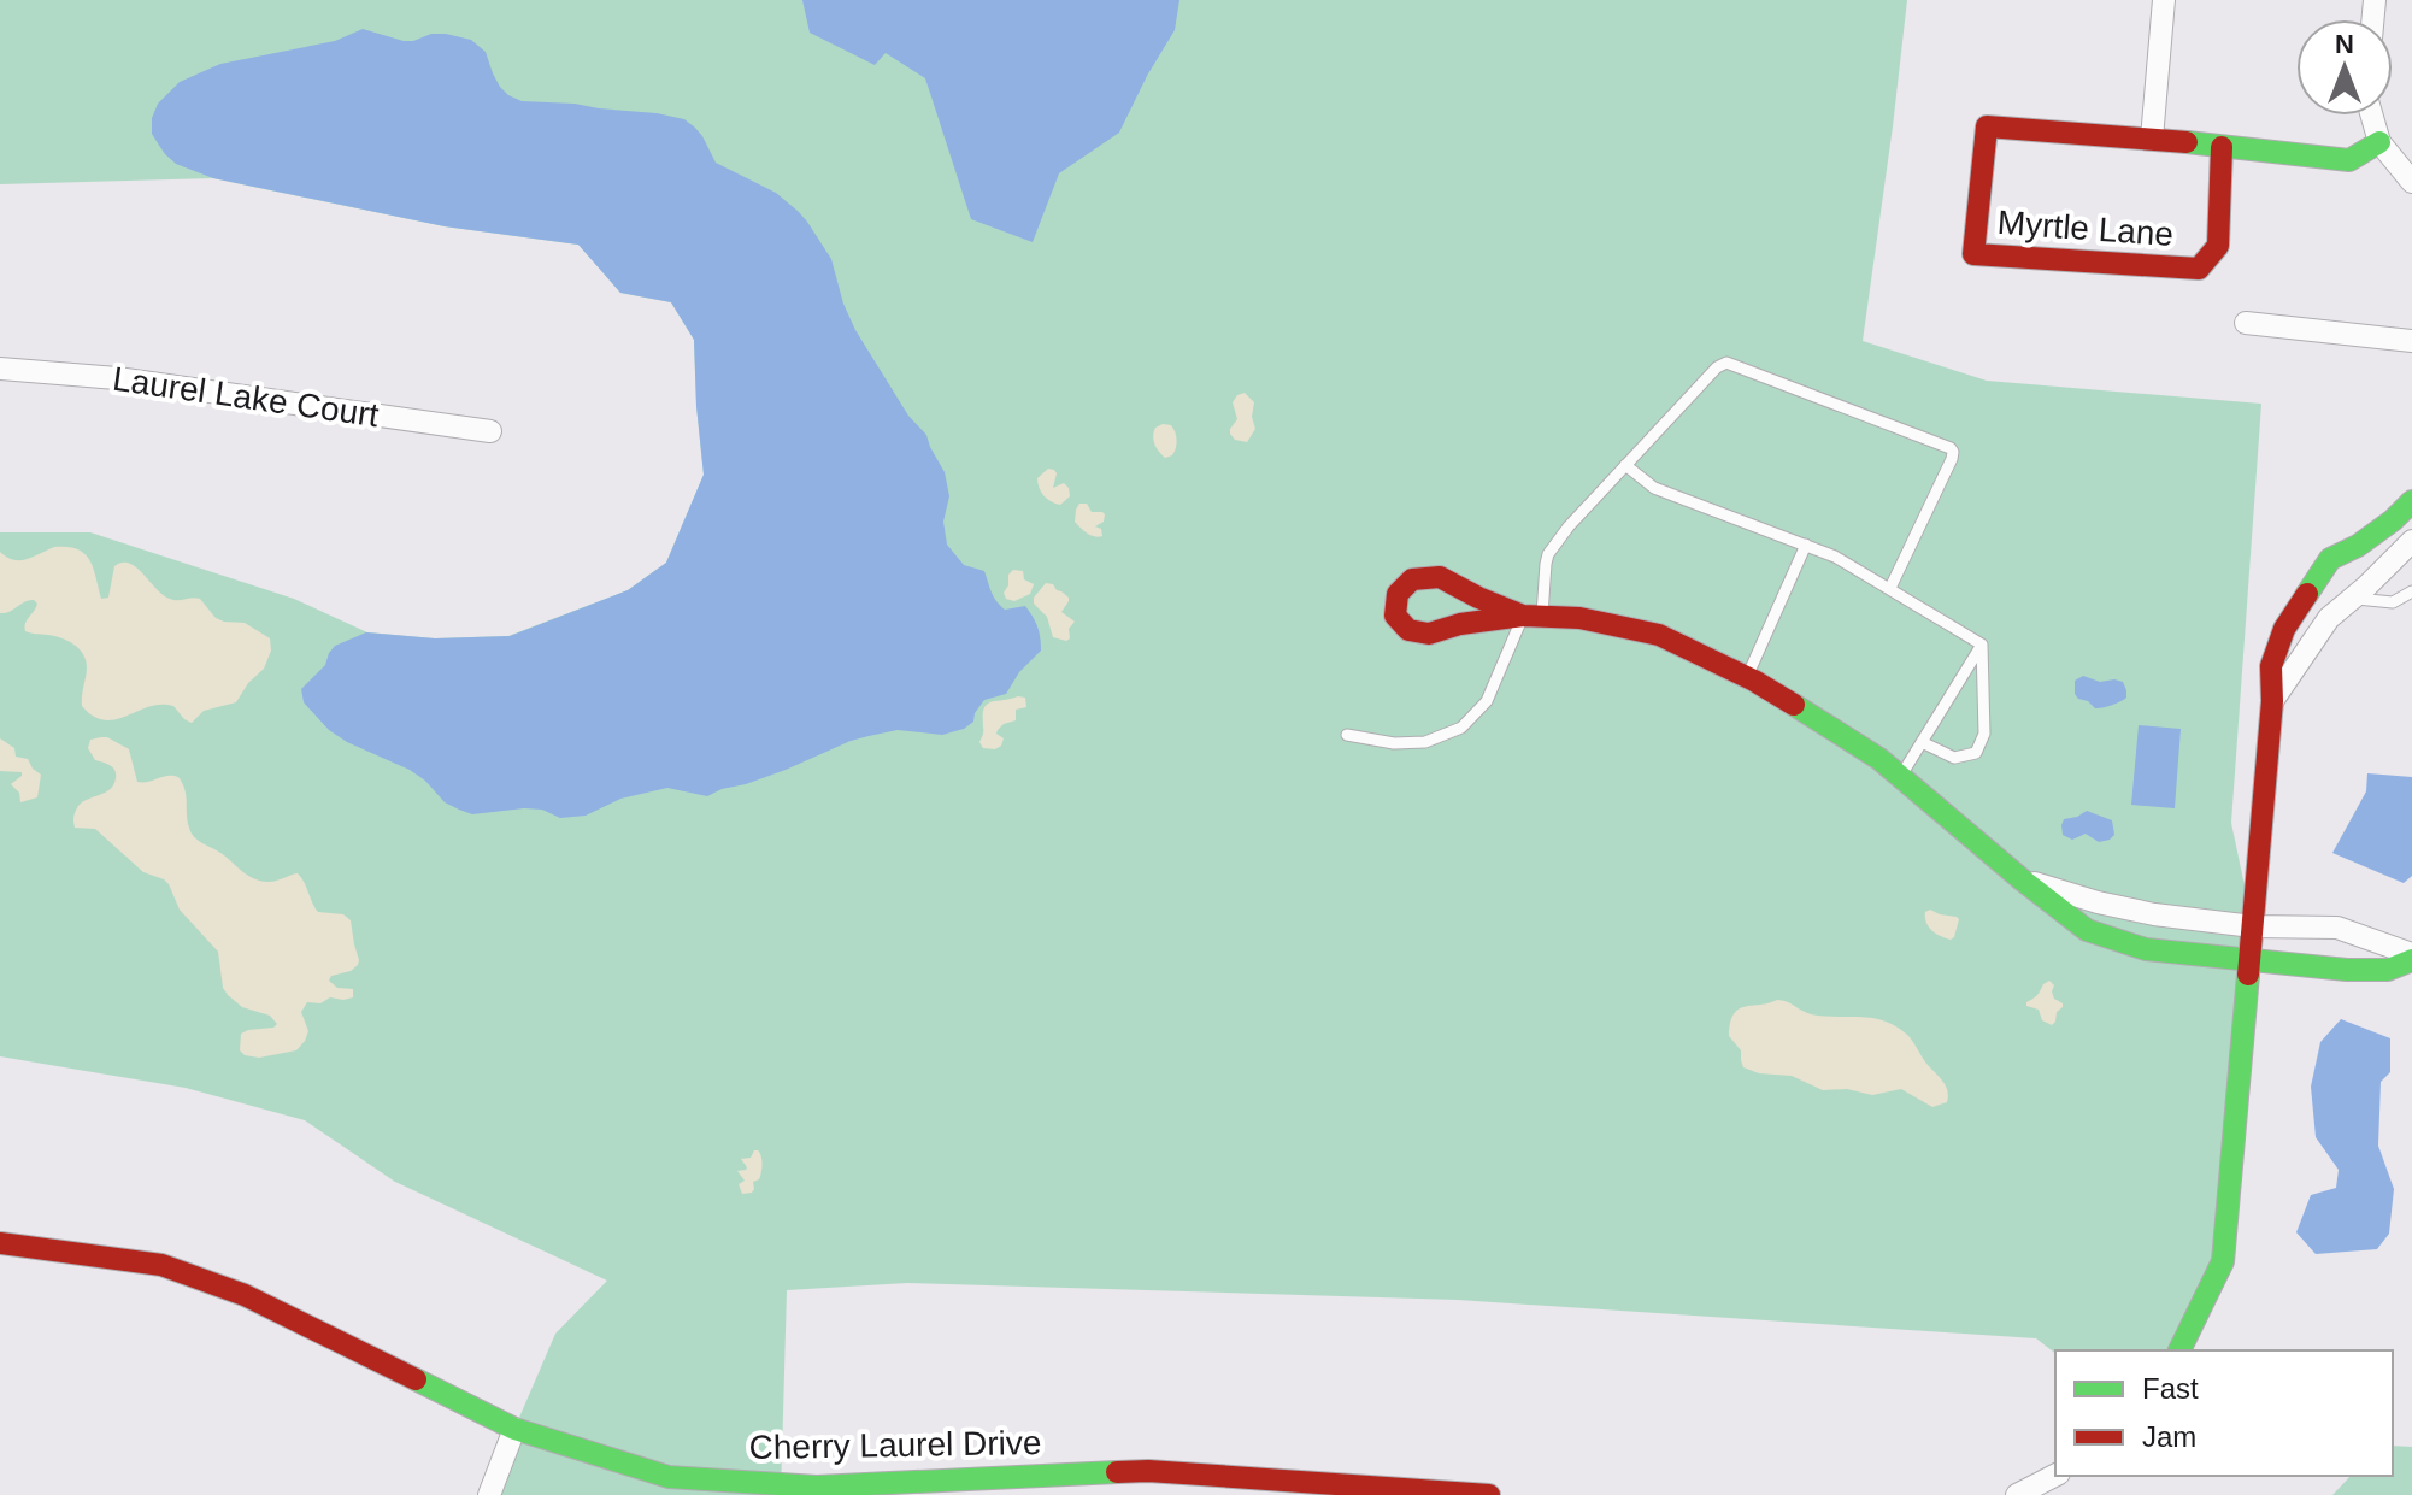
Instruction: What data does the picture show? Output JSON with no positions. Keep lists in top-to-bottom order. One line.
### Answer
{"streets":{"street":["Myrtle Lane","Laurel Lake Court","Cherry Laurel Drive"]},"legend":["Fast","Jam"],"north":"top"}
